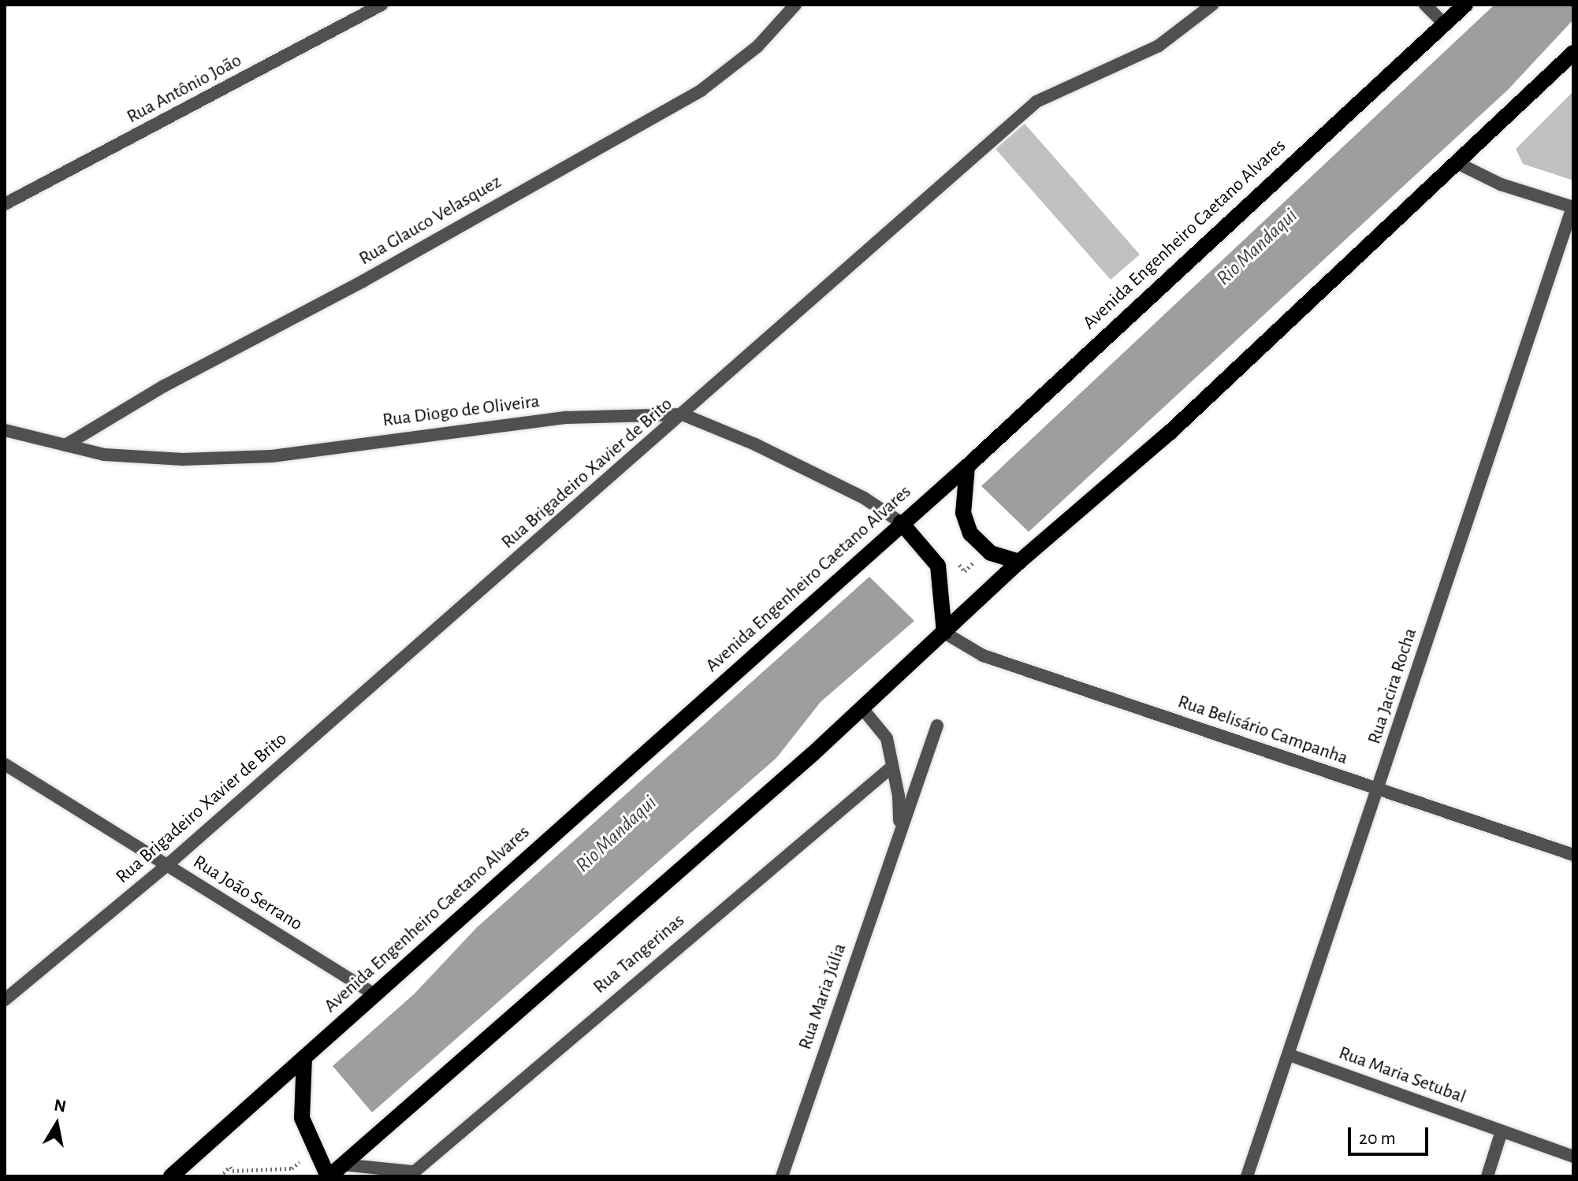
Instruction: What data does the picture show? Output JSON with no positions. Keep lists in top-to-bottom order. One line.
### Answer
{"streets":{"main road":["Avenida Engenheiro Caetano Alvares"],"street":["Rua Antônio João","Rua Glauco Velasquez","Rua Diogo de Oliveira","Rua Brigadeiro Xavier de Brito","Rua Jacira Rocha","Rua Belisário Campanha","Rua João Serrano","Rua Tangerinas","Rua Maria Júlia","Rua Maria Setubal"]},"crossings":[["Rua Glauco Velasquez","Rua Diogo de Oliveira"],["Avenida Engenheiro Caetano Alvares","Rua Diogo de Oliveira"],["Avenida Engenheiro Caetano Alvares","Rua João Serrano"],["Rua Diogo de Oliveira","Rua Brigadeiro Xavier de Brito"],["Rua Brigadeiro Xavier de Brito","Rua João Serrano"],["Rua Jacira Rocha","Rua Belisário Campanha"],["Rua Jacira Rocha","Rua Maria Setubal"],["Rua Tangerinas","Rua Maria Júlia"]],"water":["Rio Mandaqui"],"scale_bar":"20 m","north":"top"}
